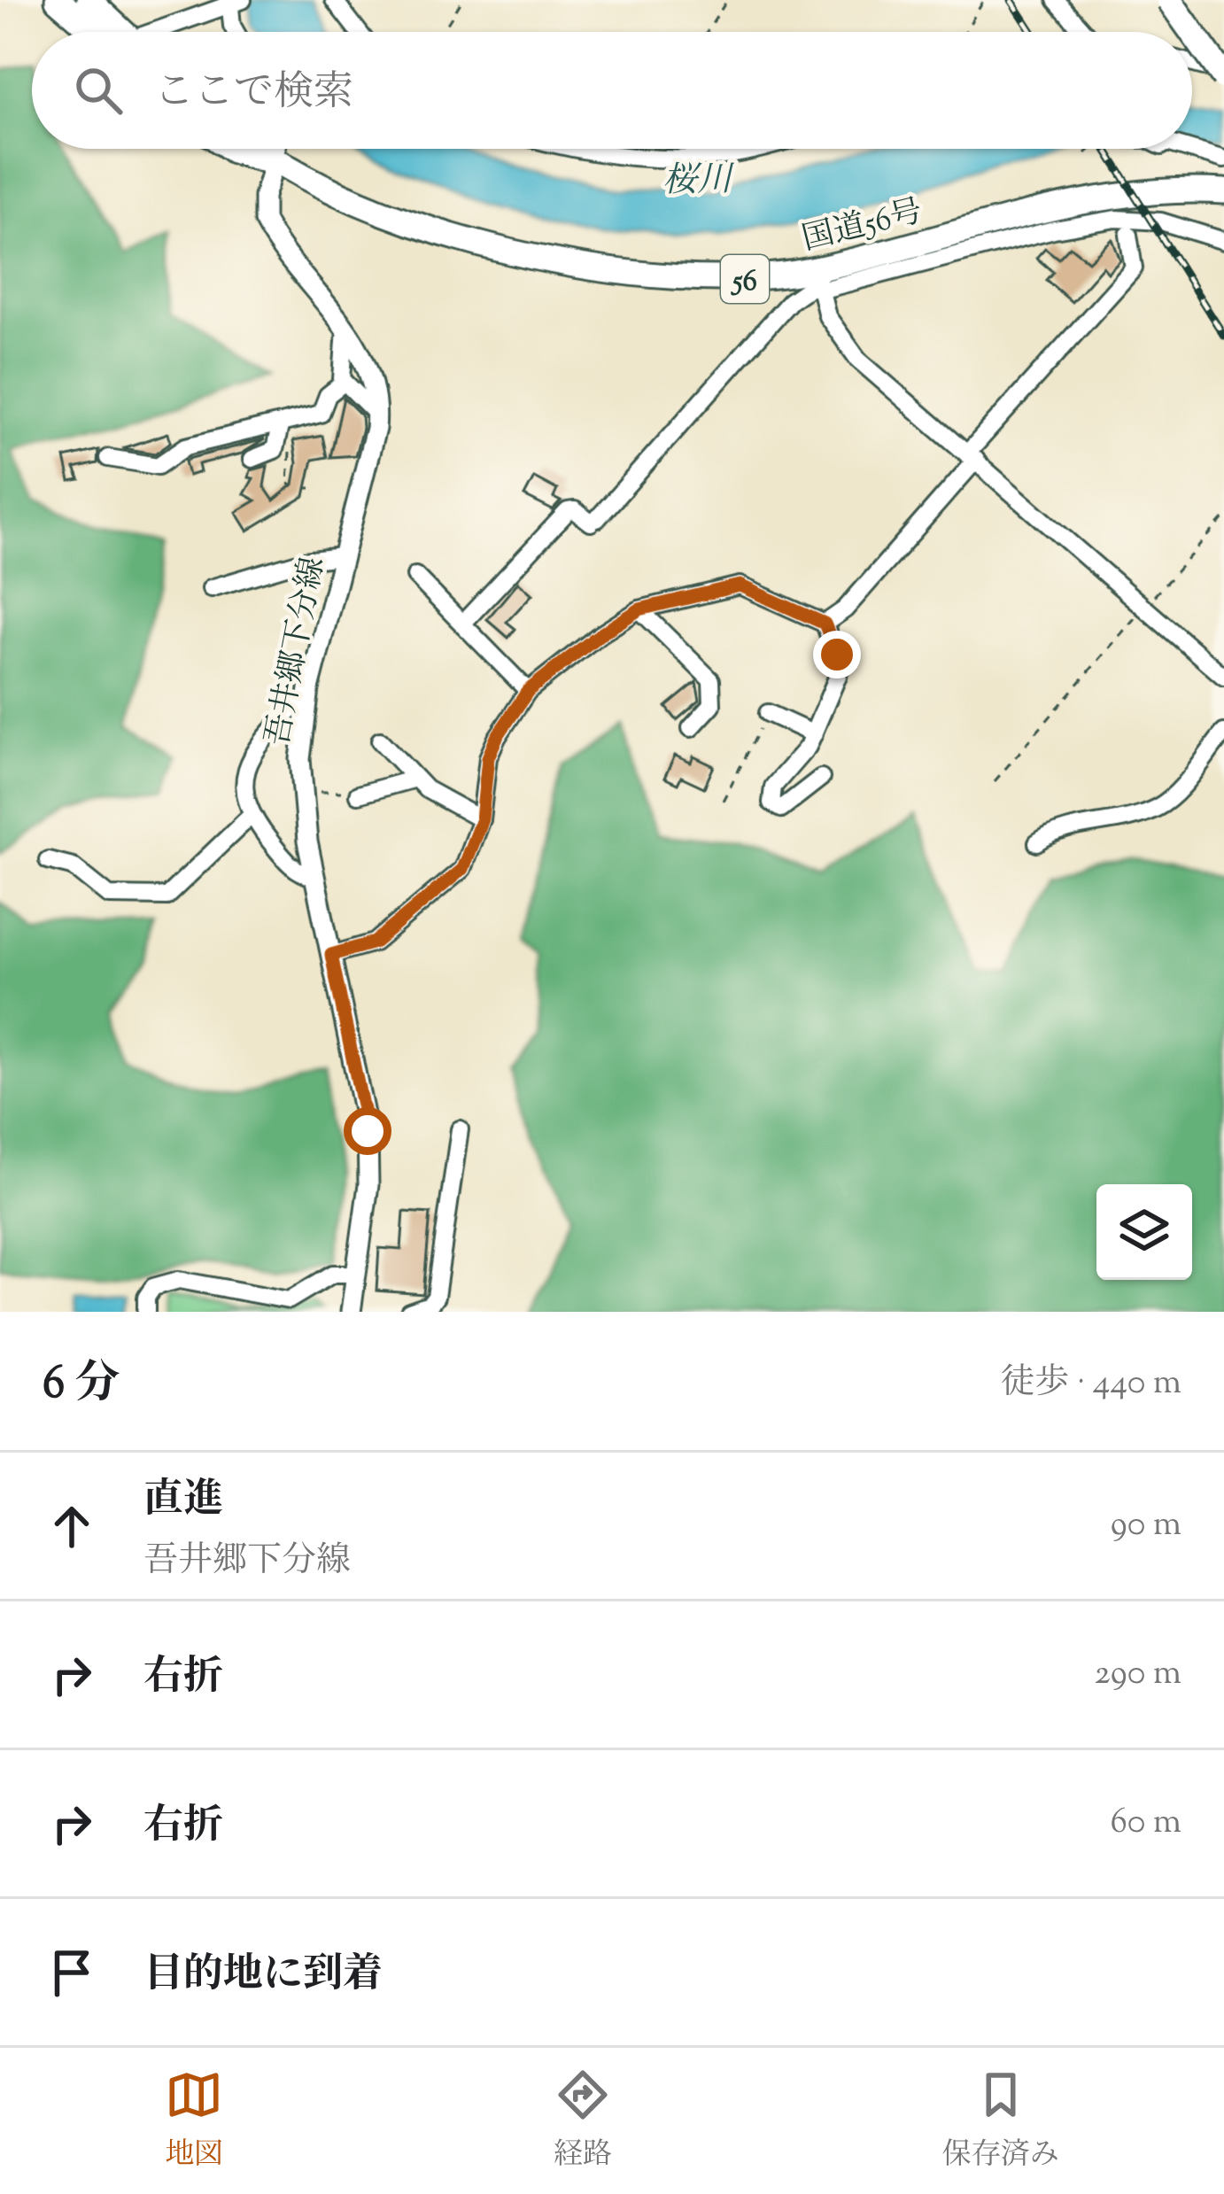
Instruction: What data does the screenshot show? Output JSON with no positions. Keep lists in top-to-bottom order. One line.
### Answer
{"streets":{"highway":["国道56号","56"],"main road":["吾井郷下分線"]},"crossings":[["国道56号","吾井郷下分線"]],"water":["桜川"],"page":{"search":"ここで検索","heading":["6 分","徒歩 · 440 m"],"list":[["直進","吾井郷下分線","90 m"],["右折","290 m"],["右折","60 m"],"目的地に到着"],"nav":["地図","経路","保存済み"]}}
